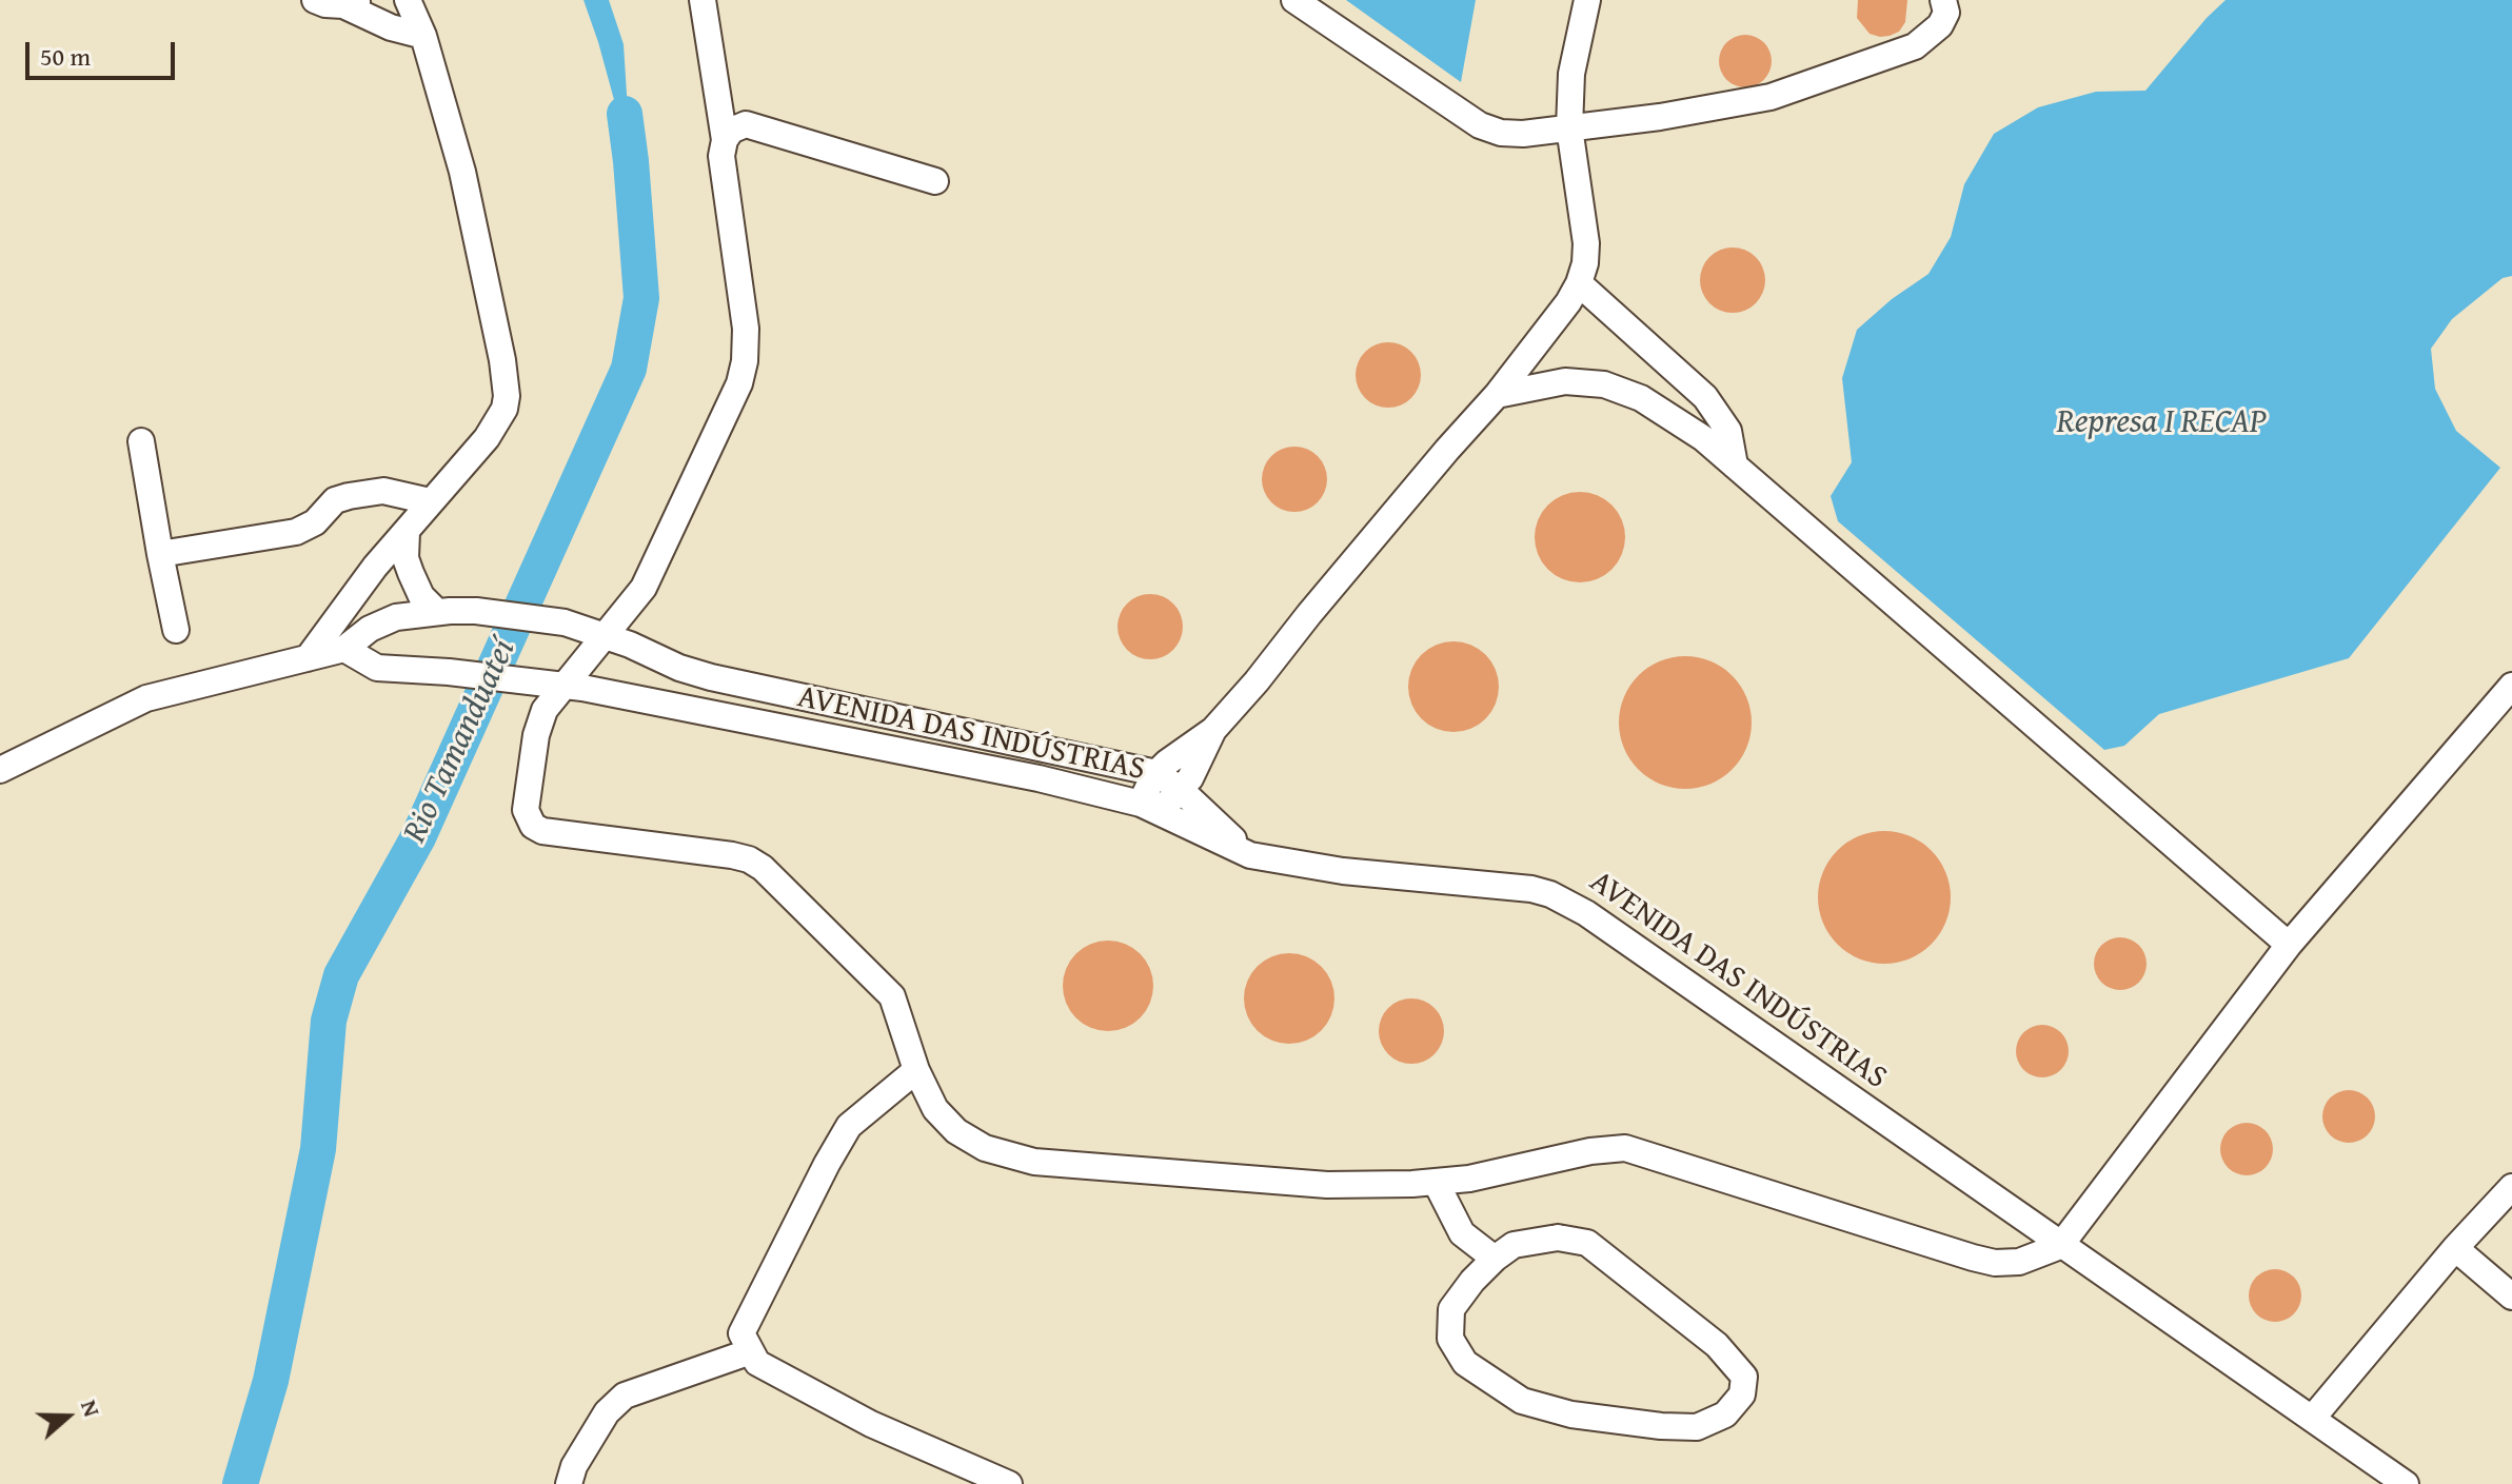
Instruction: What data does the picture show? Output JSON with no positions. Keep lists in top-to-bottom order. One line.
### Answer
{"streets":{"lane":["AVENIDA DAS INDÚSTRIAS"]},"water":["Represa I RECAP","Rio Tamanduateí"],"scale_bar":"50 m","north":"right"}
